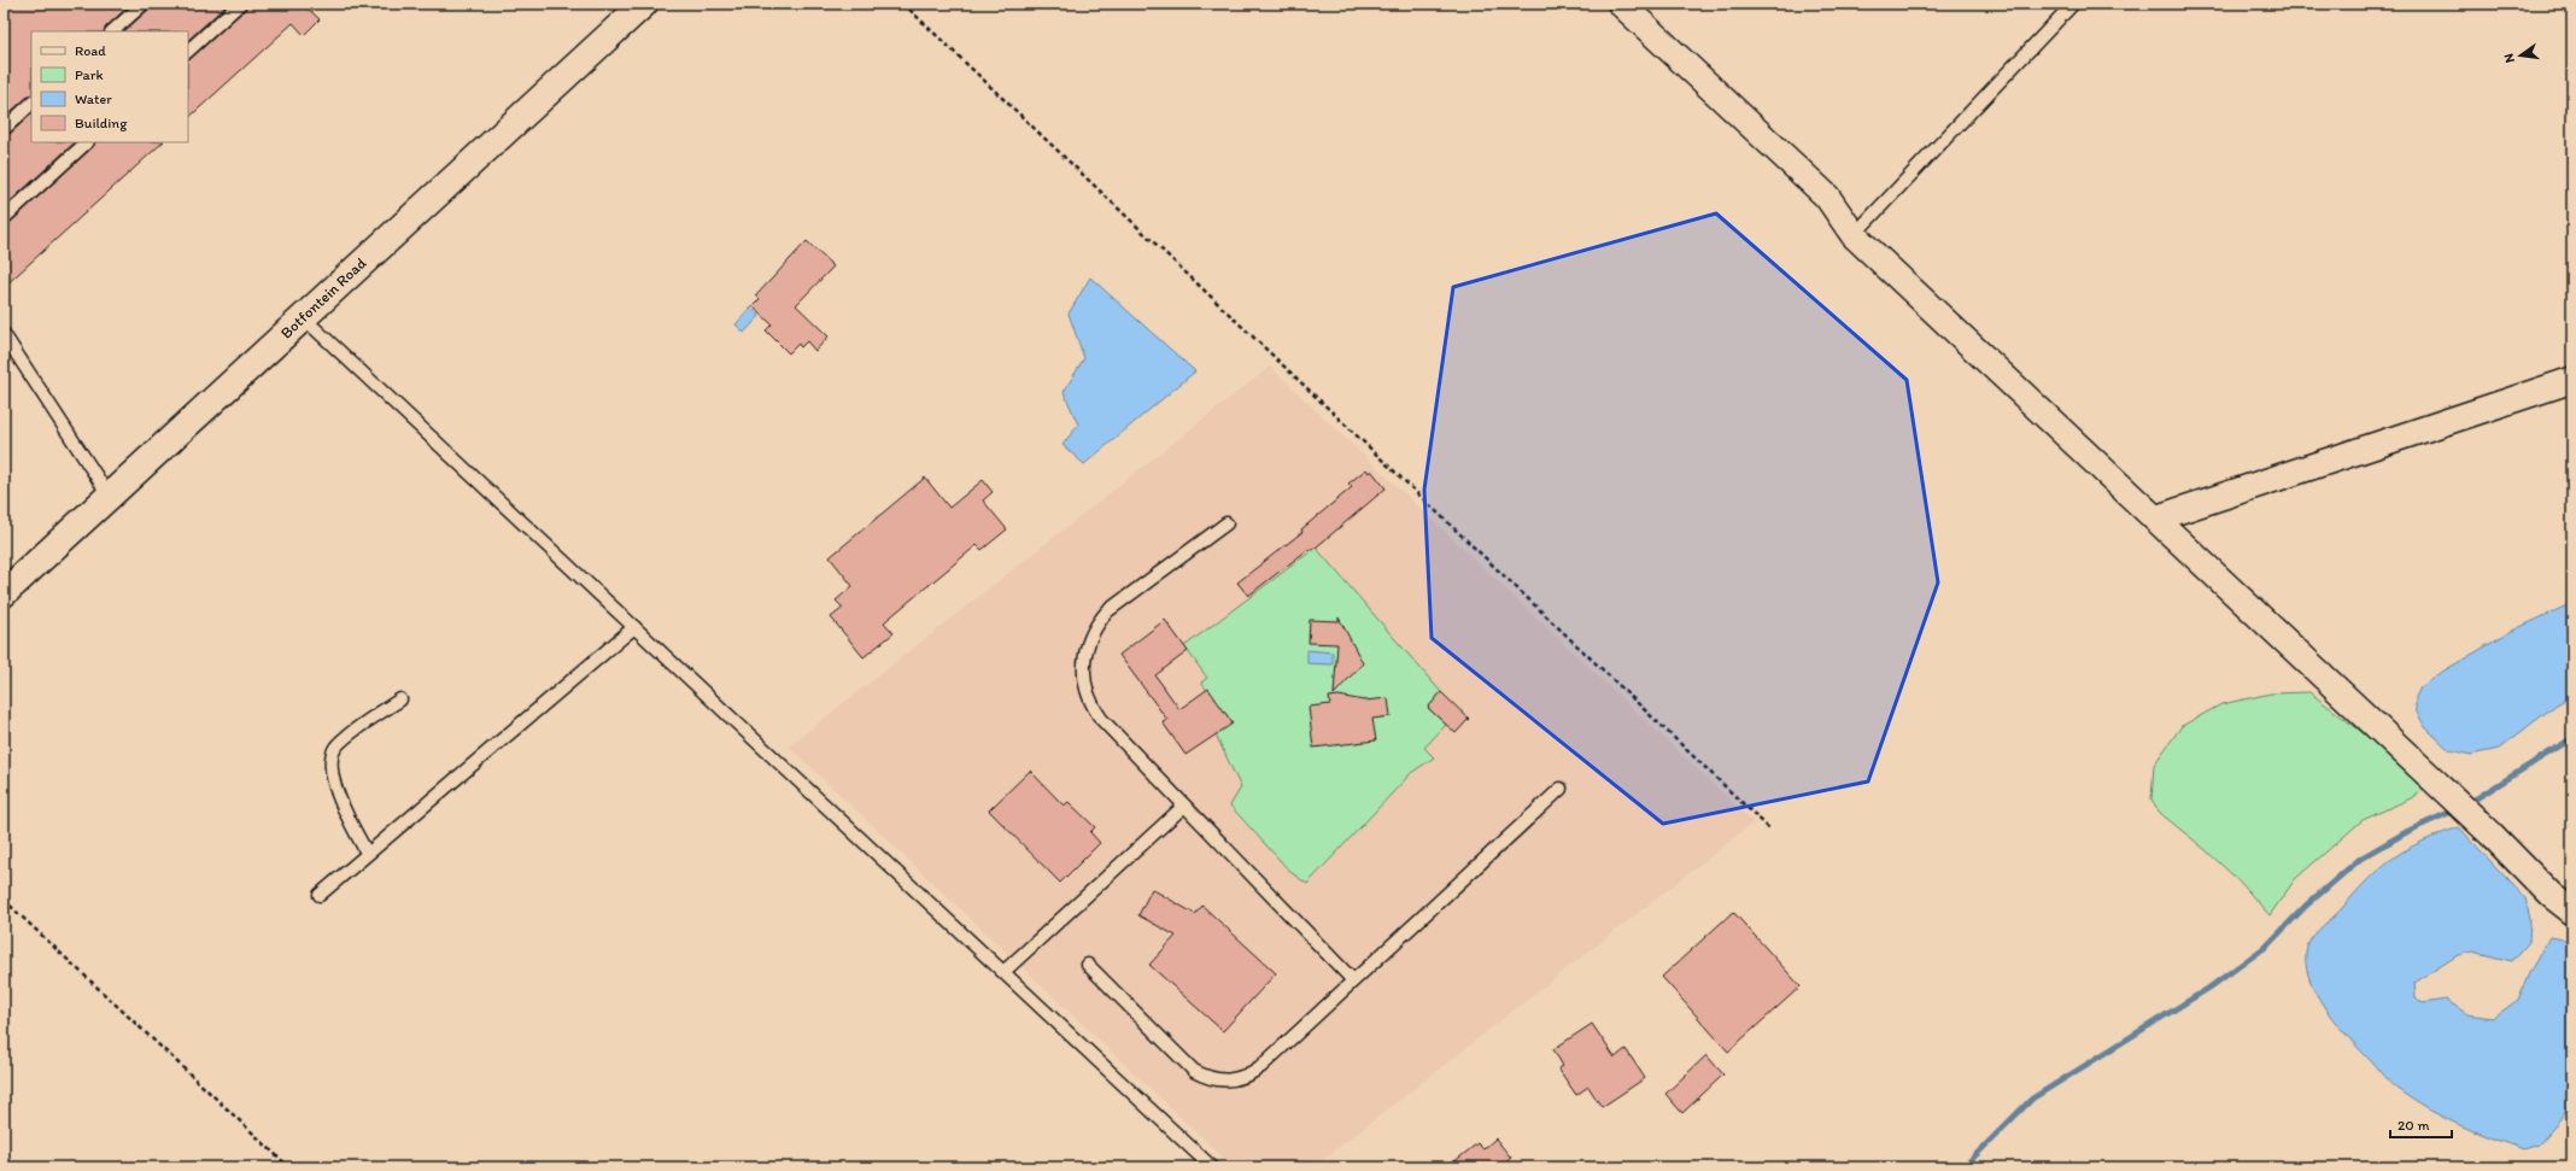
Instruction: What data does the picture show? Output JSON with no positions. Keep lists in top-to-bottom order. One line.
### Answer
{"streets":{"main road":["Botfontein Road"]},"legend":["Road","Park","Water","Building"],"scale_bar":"20 m","north":"left"}
